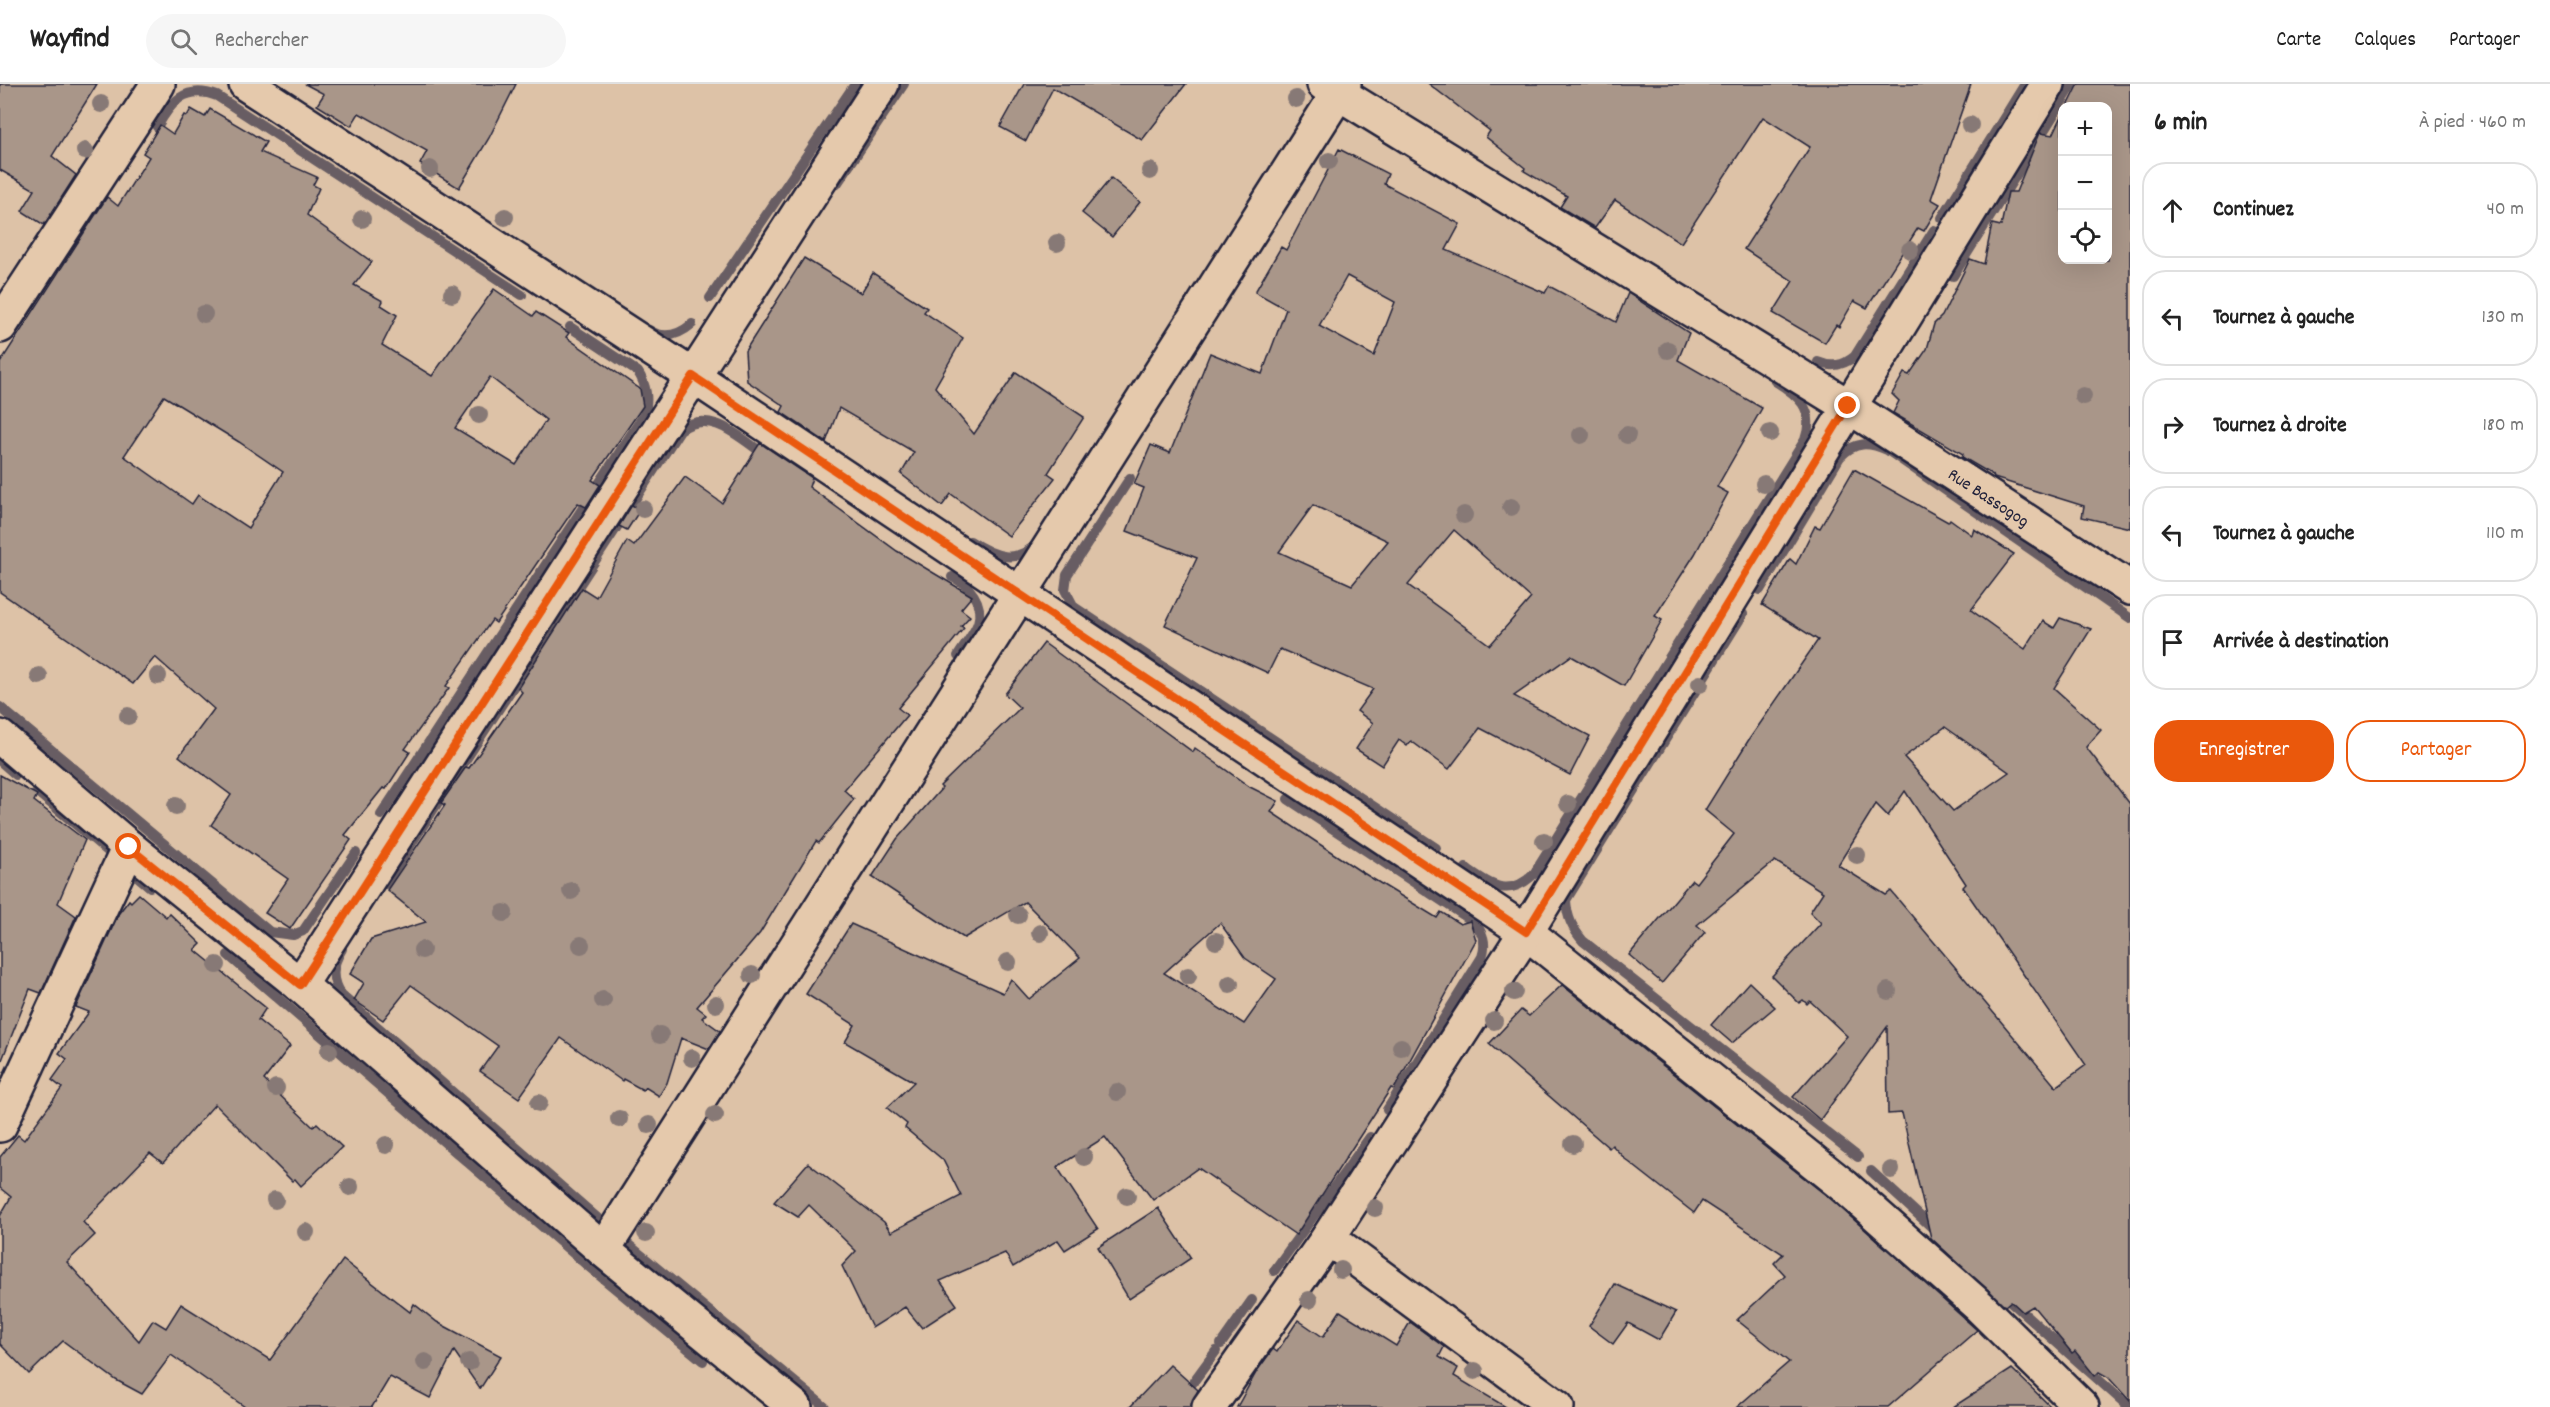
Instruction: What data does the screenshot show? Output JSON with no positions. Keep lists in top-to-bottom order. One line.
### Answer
{"streets":{"street":["Rue Bassogog"]},"page":{"header":"Wayfind","search":"Rechercher","nav":["Carte","Calques","Partager"],"heading":["6 min","À pied · 460 m"],"map_buttons":["+","−"],"list":[["Continuez","40 m"],["Tournez à gauche","130 m"],["Tournez à droite","180 m"],["Tournez à gauche","110 m"],"Arrivée à destination"],"buttons":["Enregistrer","Partager"]}}
